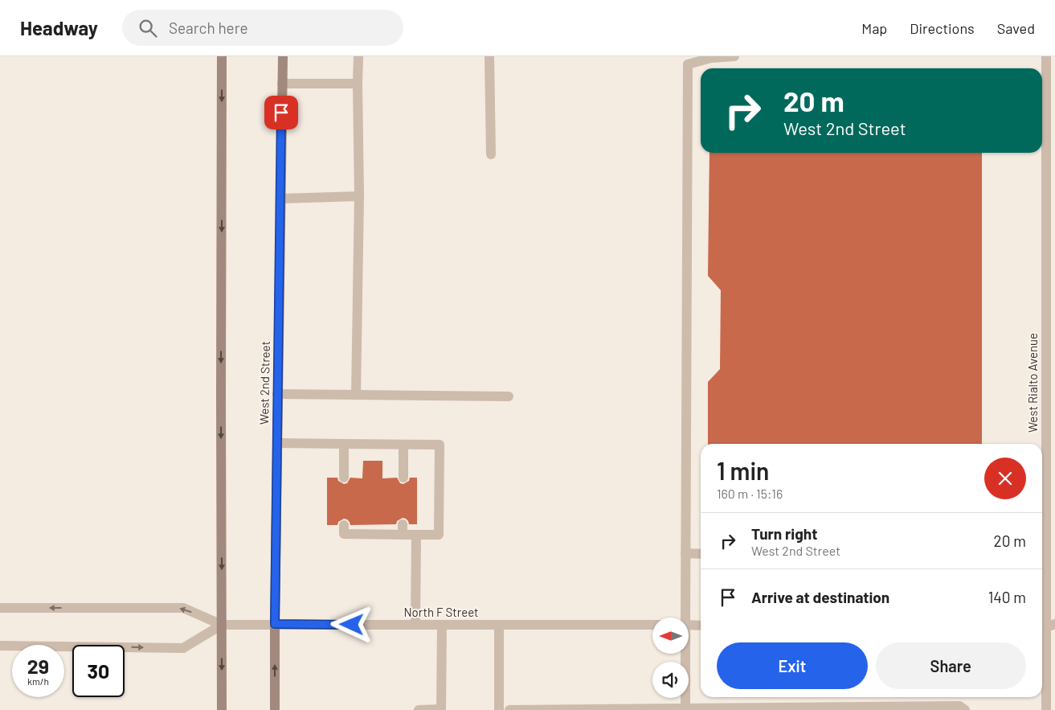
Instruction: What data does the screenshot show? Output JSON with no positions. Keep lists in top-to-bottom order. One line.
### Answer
{"streets":{"main road":["West 2nd Street"],"street":["West Rialto Avenue","North F Street"]},"crossings":[["West 2nd Street","North F Street"]],"north":"left","page":{"header":"Headway","search":"Search here","nav":["Map","Directions","Saved"],"turn":["20 m","West 2nd Street"],"heading":["1 min","160 m · 15:16"],"list":[{"name":"Turn right","note":"West 2nd Street","value":"20 m"},{"name":"Arrive at destination","value":"140 m"}],"buttons":["Exit","Share"],"speed":"29 km/h","limit":"30"}}
